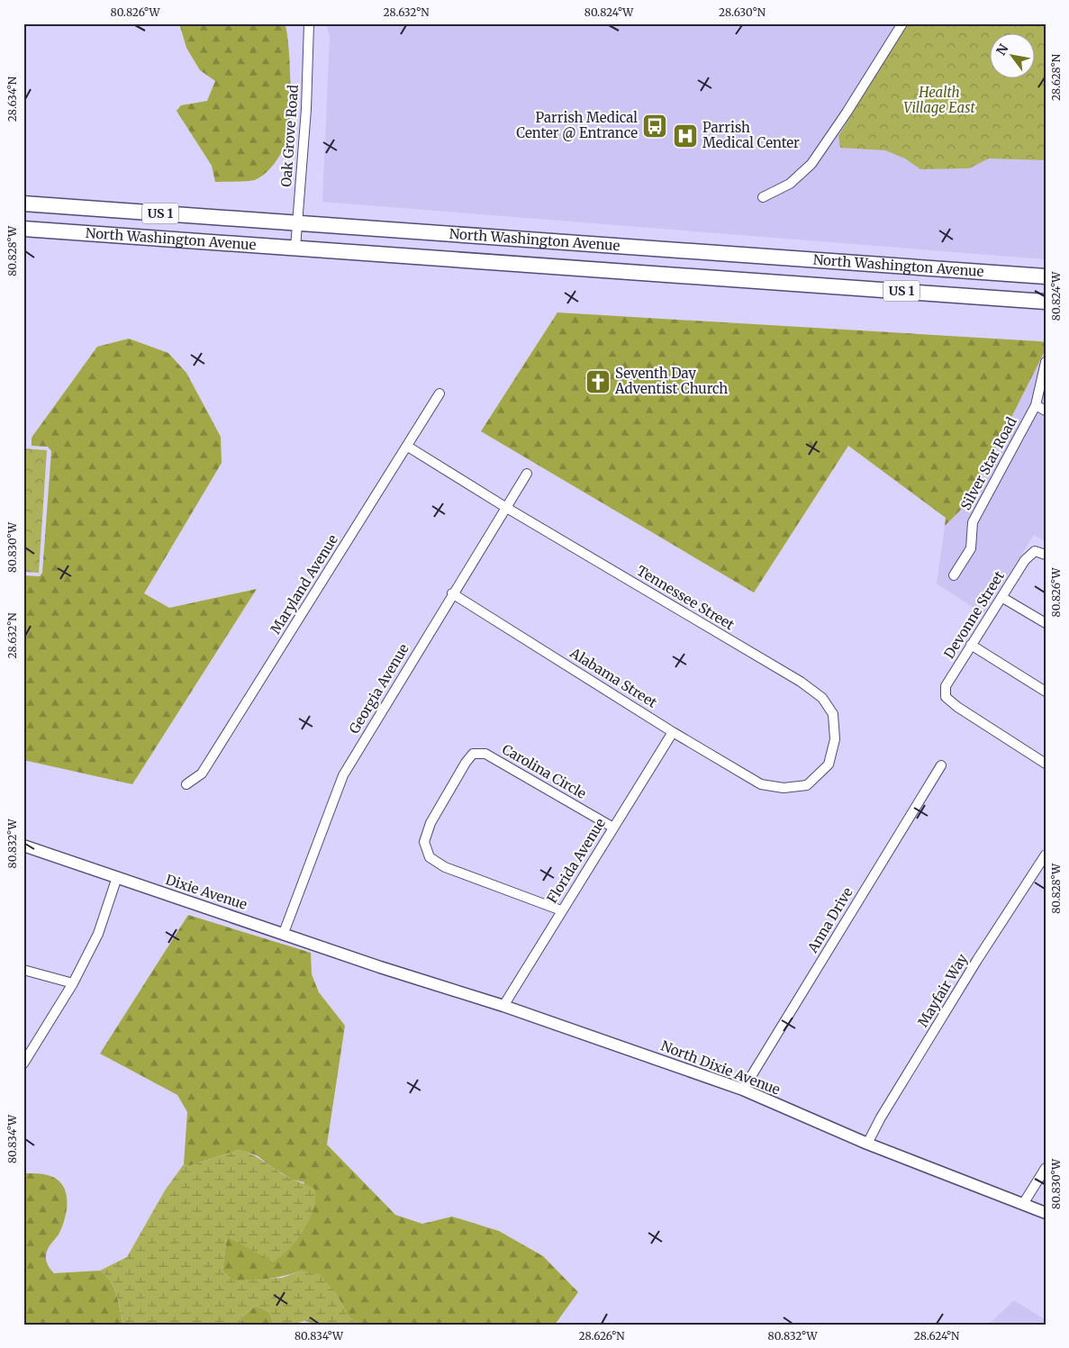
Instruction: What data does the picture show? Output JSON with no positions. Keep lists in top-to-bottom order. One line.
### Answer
{"streets":{"main road":["US 1","North Washington Avenue"],"street":["Oak Grove Road","Silver Star Road","Maryland Avenue","Tennessee Street","Devonne Street","Alabama Street","Georgia Avenue","Carolina Circle","Florida Avenue","Dixie Avenue","Anna Drive","Mayfair Way","North Dixie Avenue"]},"crossings":[["Oak Grove Road","North Washington Avenue"],["Maryland Avenue","Tennessee Street"],["Tennessee Street","Alabama Street"],["Tennessee Street","Georgia Avenue"],["Alabama Street","Georgia Avenue"],["Alabama Street","Florida Avenue"],["Georgia Avenue","Dixie Avenue"],["Carolina Circle","Florida Avenue"],["Florida Avenue","North Dixie Avenue"],["Dixie Avenue","North Dixie Avenue"],["Anna Drive","North Dixie Avenue"],["Mayfair Way","North Dixie Avenue"]],"parks":["Health Village East"],"places":{"bus stop":["Parrish Medical Center @ Entrance"],"hospital":["Parrish Medical Center"],"church":["Seventh Day Adventist Church"]},"north":"top left","coordinates":["80.826°W","28.632°N","80.824°W","28.630°N","28.628°N","28.634°N","80.828°W","80.830°W","80.832°W","80.834°W","28.626°N","28.624°N"]}
